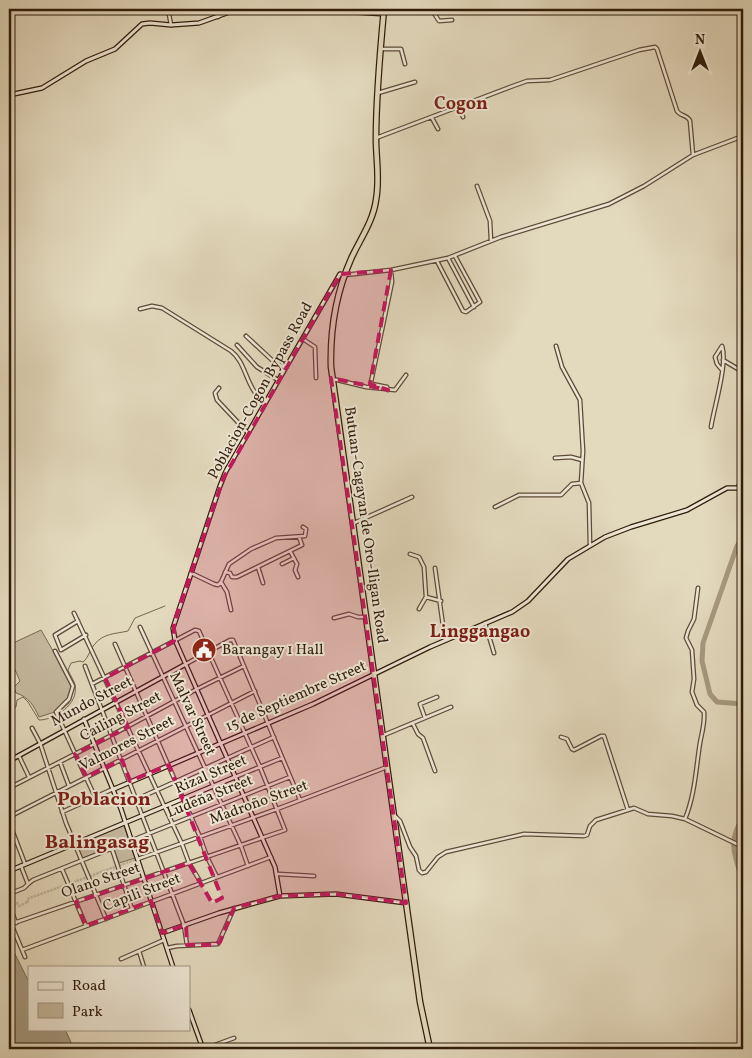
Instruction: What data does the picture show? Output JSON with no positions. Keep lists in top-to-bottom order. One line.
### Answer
{"streets":{"highway":["Butuan-Cagayan de Oro-Iligan Road"],"street":["Poblacion-Cogon Bypass Road","15 de Septiembre Street","Mundo Street","Malvar Street","Cailing Street","Valmores Street","Rizal Street","Ludeña Street","Madroño Street","Olano Street","Capili Street"]},"crossings":[["Poblacion-Cogon Bypass Road","Butuan-Cagayan de Oro-Iligan Road"],["Butuan-Cagayan de Oro-Iligan Road","15 de Septiembre Street"],["Butuan-Cagayan de Oro-Iligan Road","Madroño Street"],["15 de Septiembre Street","Malvar Street"],["Mundo Street","Malvar Street"],["Malvar Street","Cailing Street"],["Malvar Street","Valmores Street"],["Malvar Street","Rizal Street"],["Malvar Street","Ludeña Street"],["Malvar Street","Madroño Street"],["Malvar Street","Olano Street"],["Malvar Street","Capili Street"],["Madroño Street","Olano Street"]],"districts":["Cogon","Linggangao","Poblacion","Balingasag"],"places":{"public building":["Barangay 1 Hall"]},"legend":["Road","Park"],"north":"top"}
